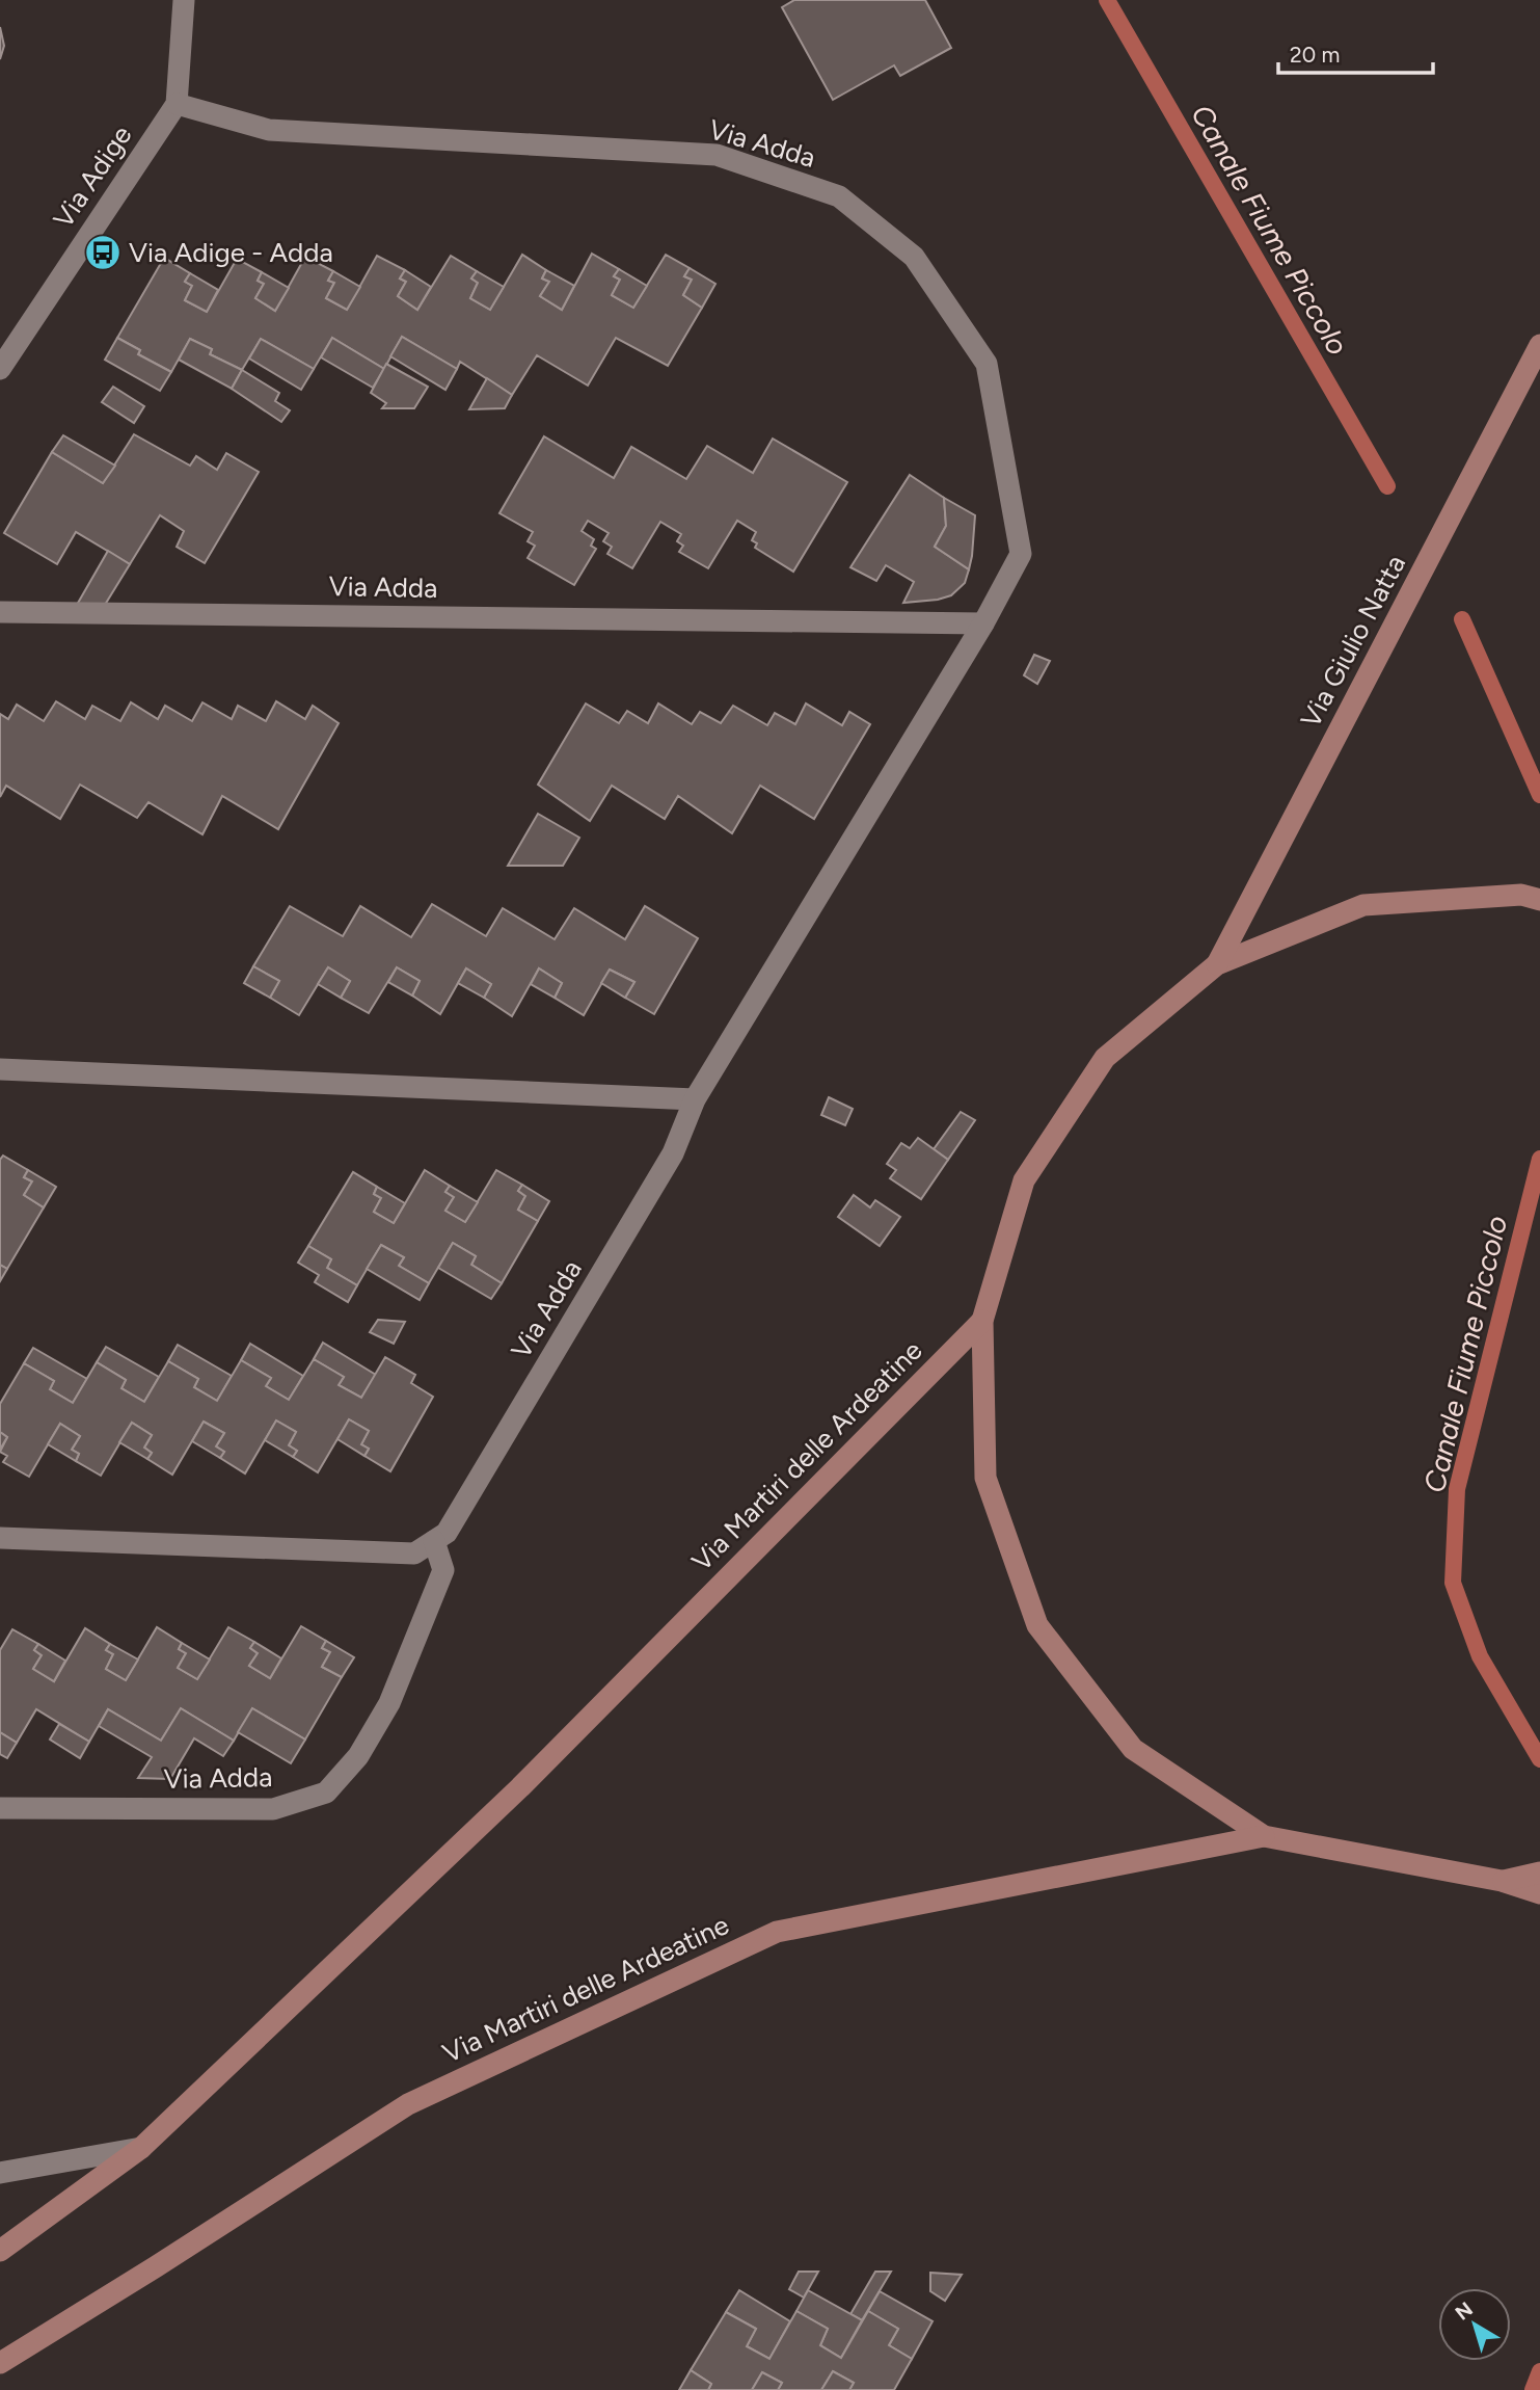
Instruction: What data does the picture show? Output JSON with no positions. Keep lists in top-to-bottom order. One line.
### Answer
{"streets":{"street":["Via Adda","Via Adige","Via Giulio Natta","Via Martiri delle Ardeatine"]},"crossings":[["Via Adda","Via Adige"]],"water":["Canale Fiume Piccolo"],"places":{"bus stop":["Via Adige - Adda"]},"scale_bar":"20 m","north":"top left"}
